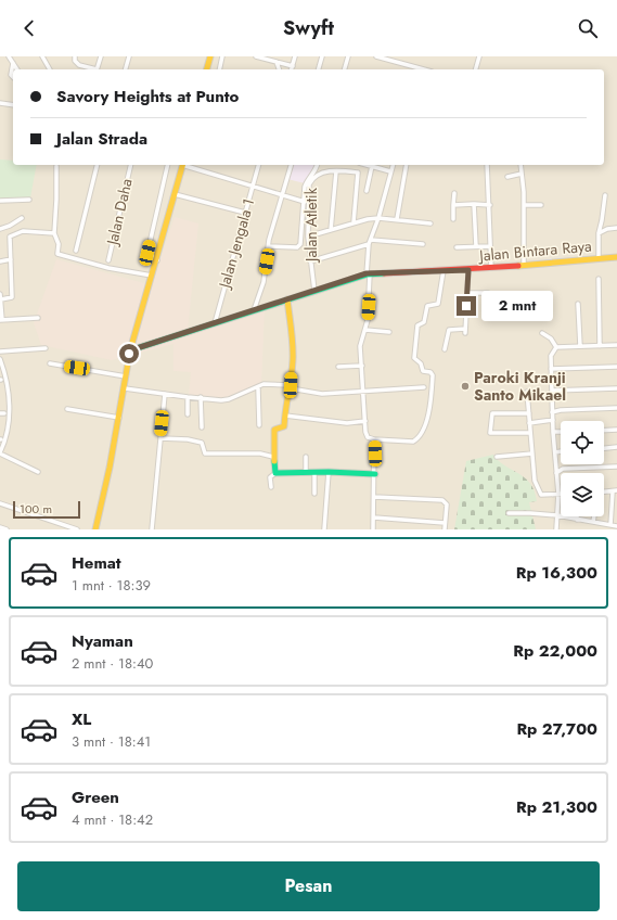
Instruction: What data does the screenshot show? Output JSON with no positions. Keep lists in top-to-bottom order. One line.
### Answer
{"streets":{"main road":["Jalan Bintara Raya"],"street":["Jalan Daha","Jalan Atletik","Jalan Jengala 1"]},"crossings":[["Jalan Atletik","Jalan Bintara Raya"],["Jalan Jengala 1","Jalan Bintara Raya"]],"places":["Paroki Kranji Santo Mikael"],"scale_bar":"100 m","page":{"header":"Swyft","banner":["Savory Heights at Punto","Jalan Strada"],"bubble":"2 mnt","scale":"100 m","list":[{"name":"Hemat","note":"1 mnt · 18:39","value":"Rp 16,300"},{"name":"Nyaman","note":"2 mnt · 18:40","value":"Rp 22,000"},{"name":"XL","note":"3 mnt · 18:41","value":"Rp 27,700"},{"name":"Green","note":"4 mnt · 18:42","value":"Rp 21,300"}],"buttons":"Pesan"}}
